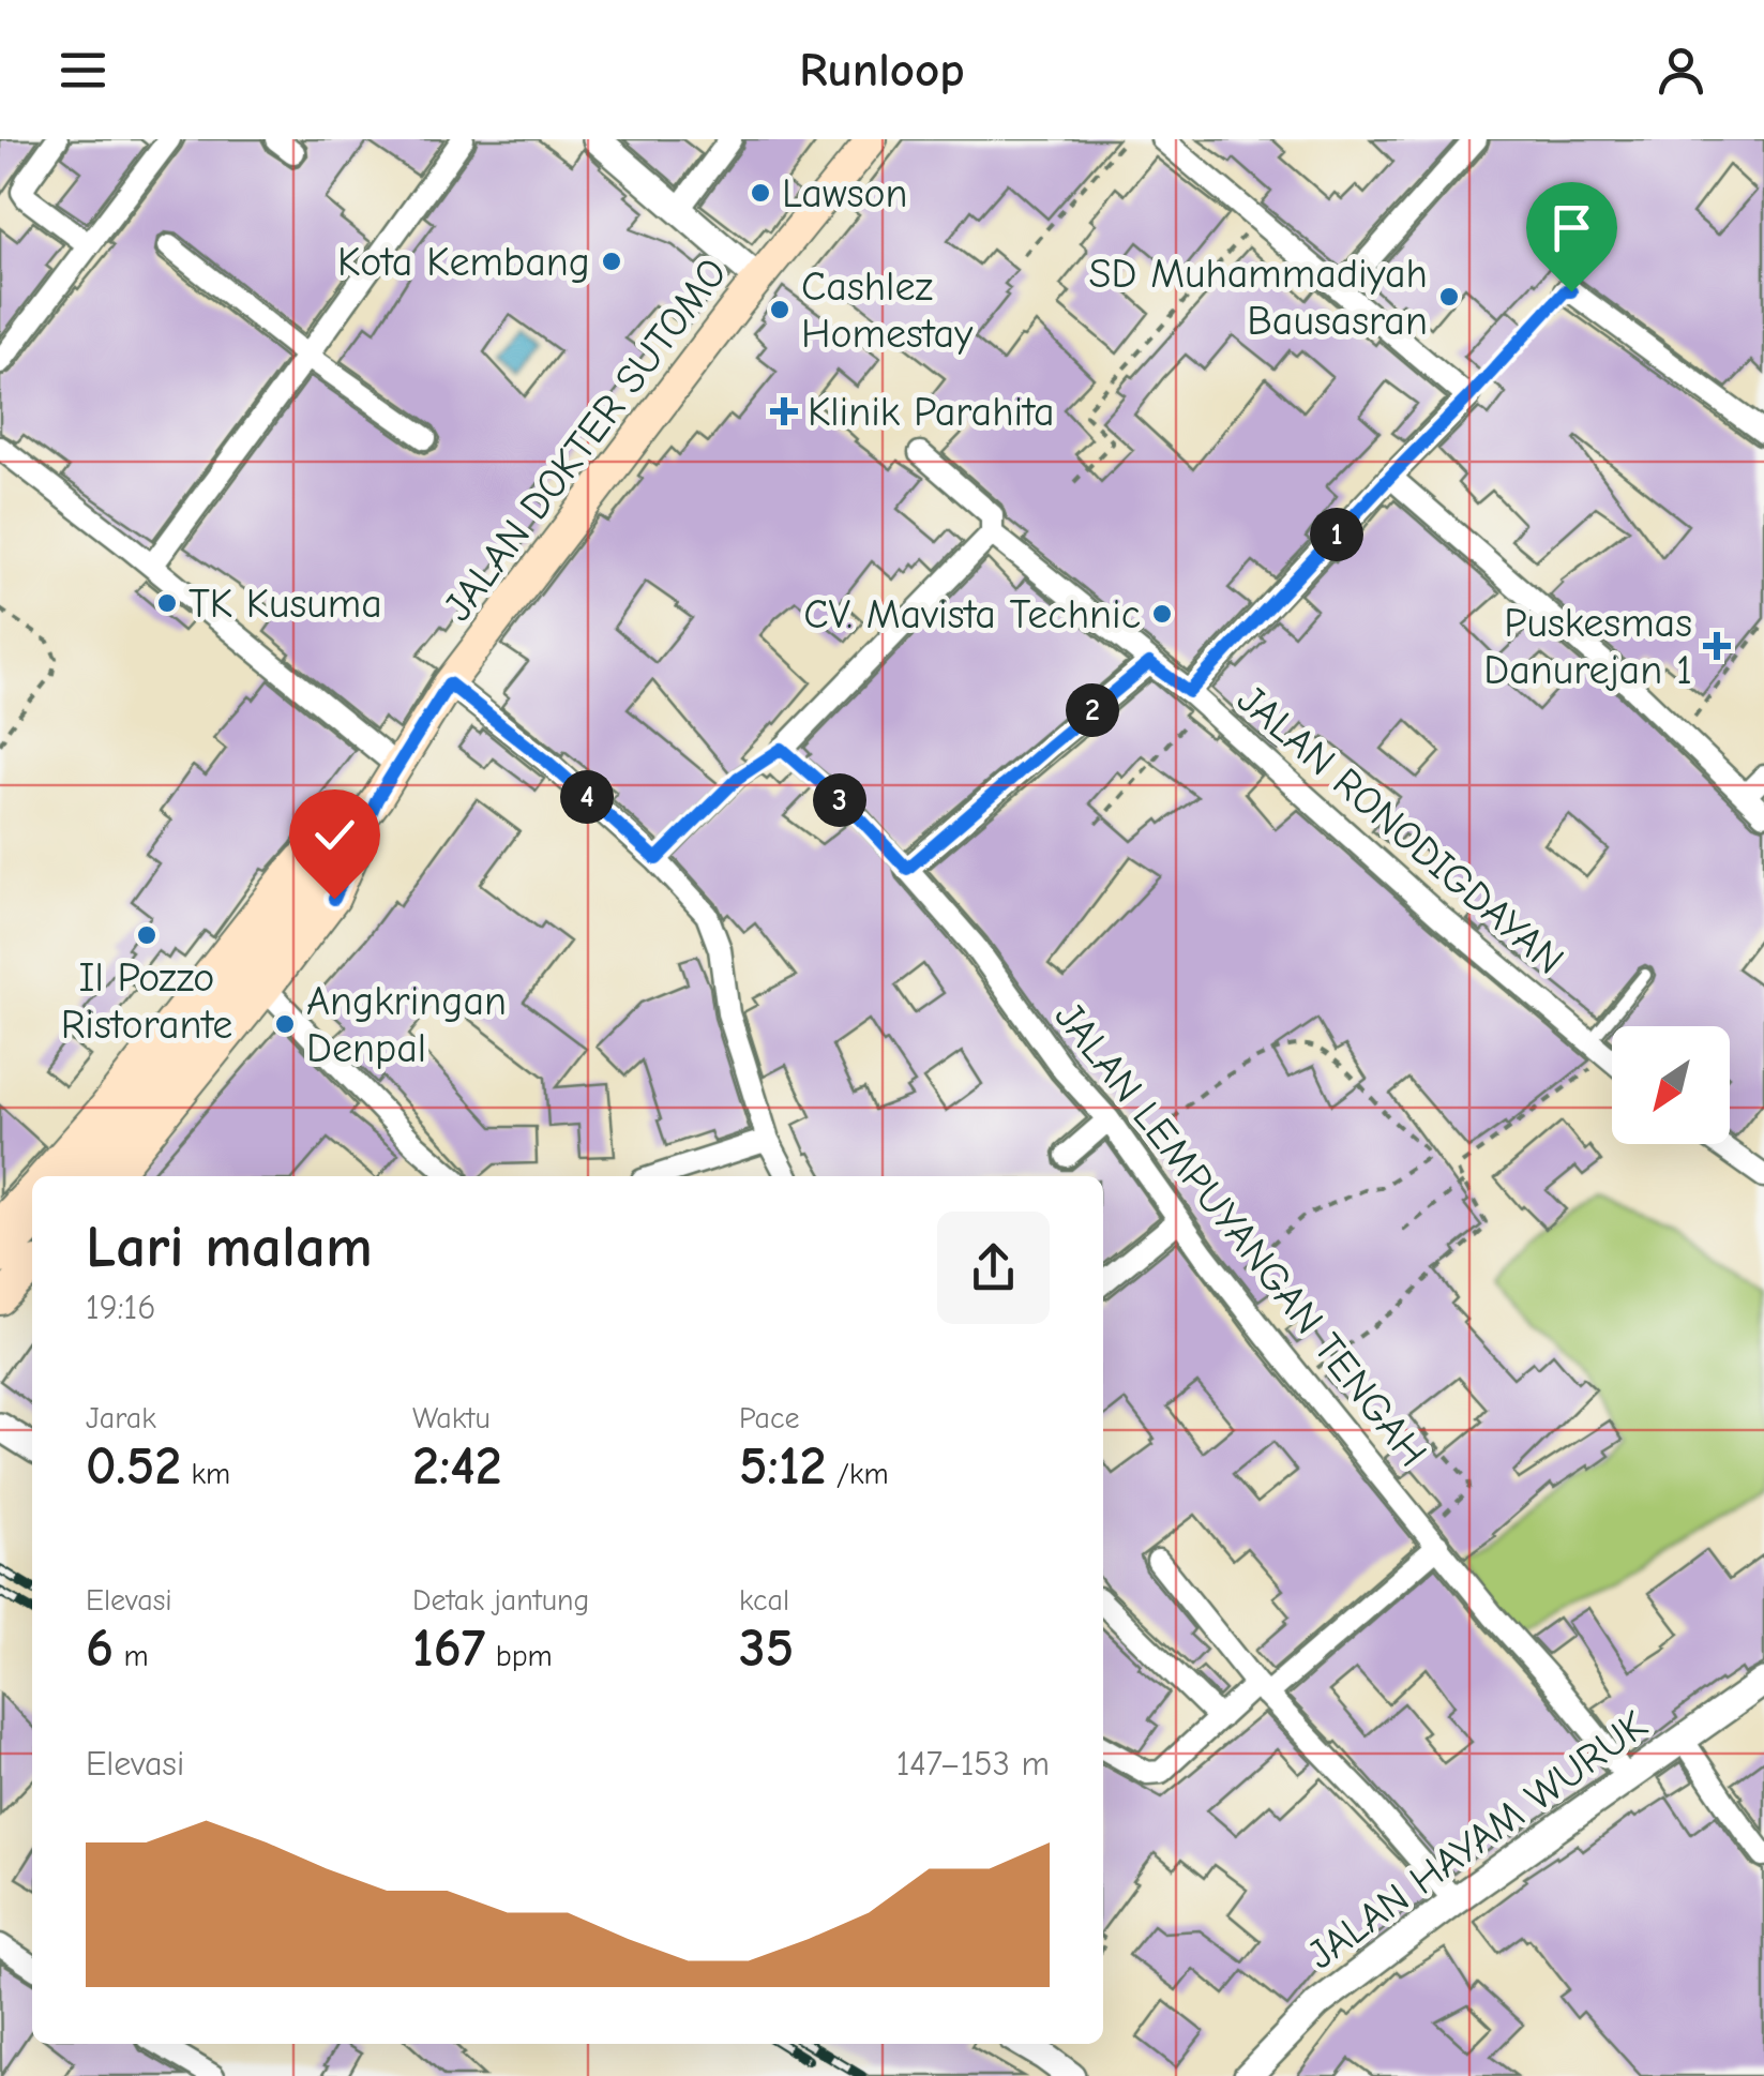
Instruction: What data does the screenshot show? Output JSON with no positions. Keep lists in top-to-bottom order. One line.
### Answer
{"streets":{"main road":["JALAN DOKTER SUTOMO"],"street":["JALAN RONODIGDAYAN","JALAN LEMPUYANGAN TENGAH","JALAN HAYAM WURUK"]},"crossings":[["JALAN LEMPUYANGAN TENGAH","JALAN HAYAM WURUK"]],"places":{"other":["Lawson","Kota Kembang","SD Muhammadiyah Bausasran","Cashlez Homestay","TK Kusuma","CV. Mavista Technic","Il Pozzo Ristorante","Angkringan Denpal"],"health":["Klinik Parahita","Puskesmas Danurejan 1"]},"north":"bottom left","page":{"header":"Runloop","pins":["1","2","4","3"],"heading":["Lari malam","19:16"],"stats":[["Jarak","0.52 km"],["Waktu","2:42"],["Pace","5:12 /km"],["Elevasi","6 m"],["Detak jantung","167 bpm"],["kcal","35"]],"chart":["Elevasi","147–153 m"]}}
